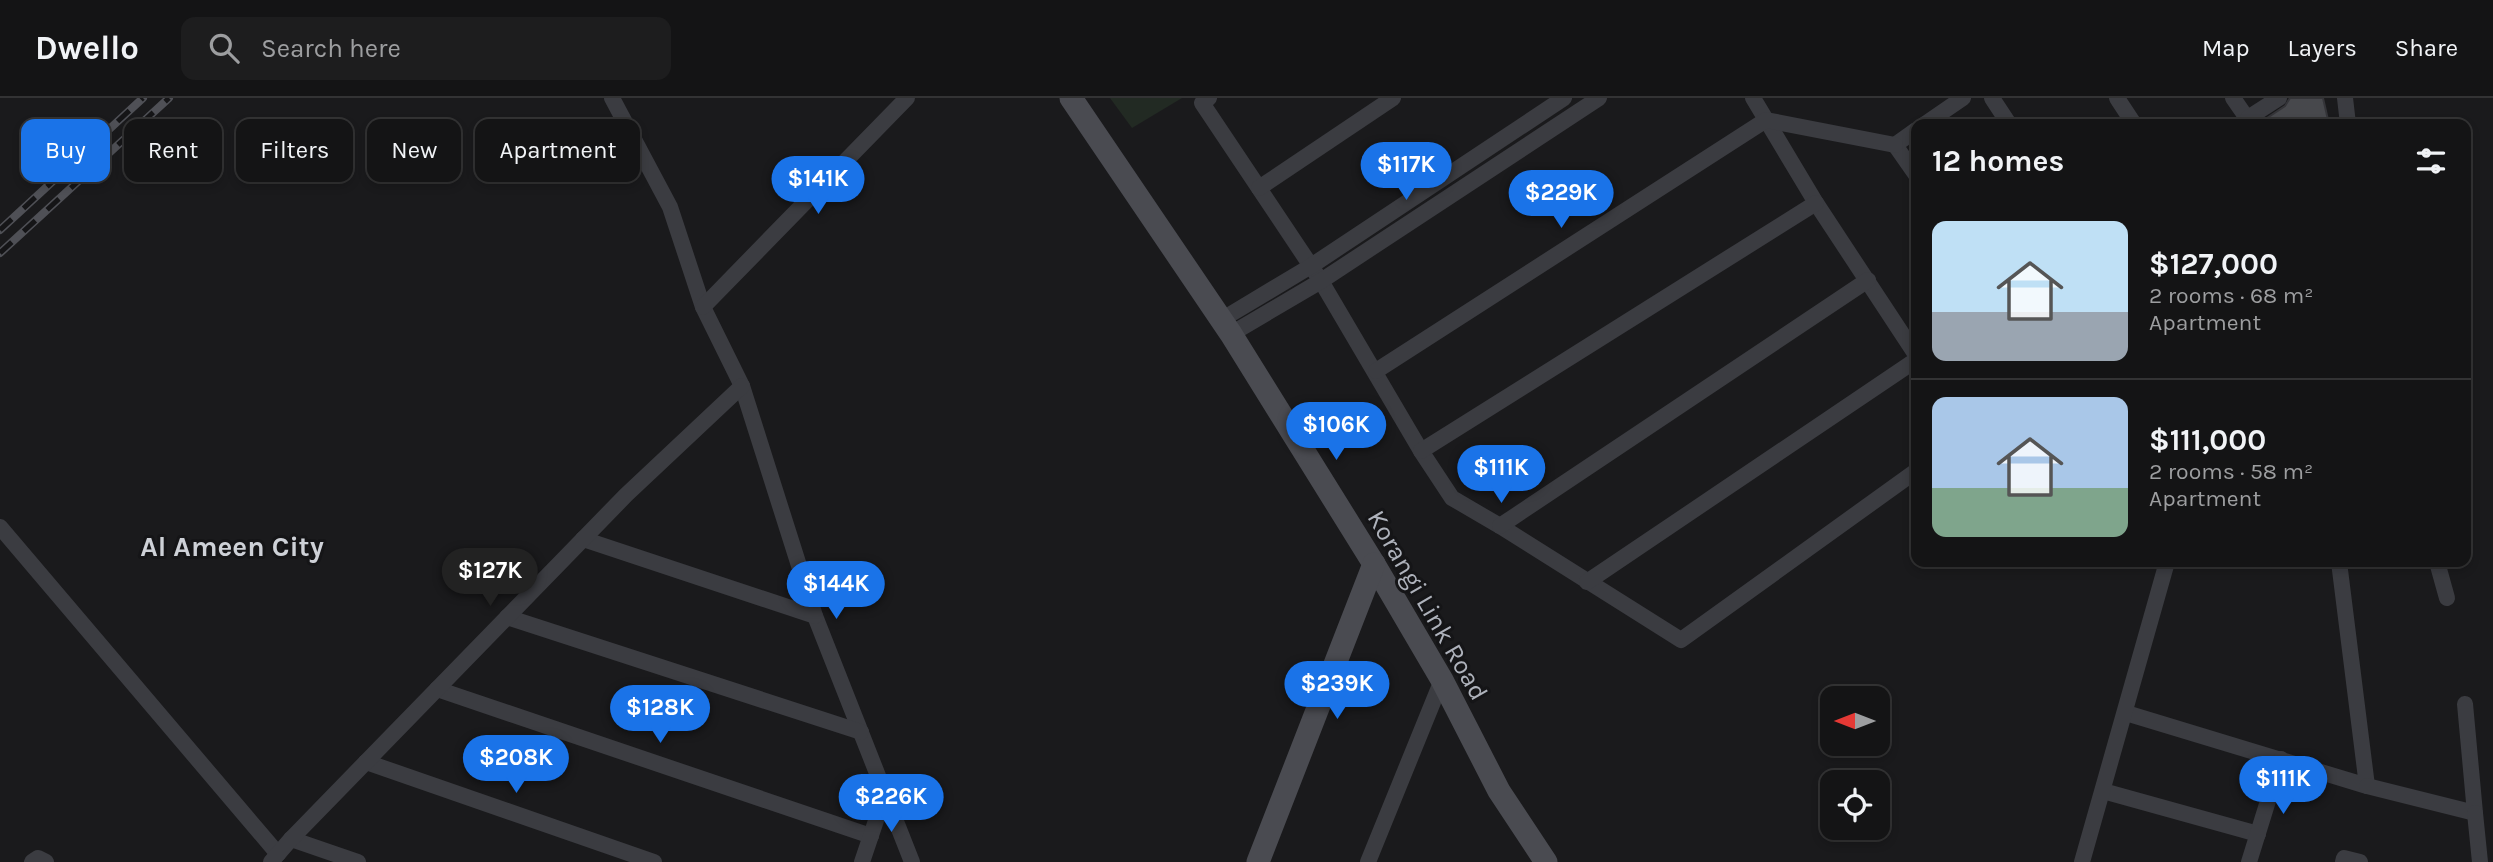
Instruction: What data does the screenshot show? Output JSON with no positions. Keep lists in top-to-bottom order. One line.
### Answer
{"streets":{"main road":["Korangi Link Road"]},"districts":["Al Ameen City"],"north":"left","page":{"header":"Dwello","search":"Search here","nav":["Map","Layers","Share"],"chip":["Buy","Rent","Filters","New","Apartment"],"heading":"12 homes","price":["$117K","$141K","$229K","$106K","$111K","$127K","$144K","$239K","$128K","$208K","$111K","$226K"],"list":[{"name":"$127,000","note":"2 rooms · 68 m² · Apartment"},{"name":"$111,000","note":"2 rooms · 58 m² · Apartment"}]}}
